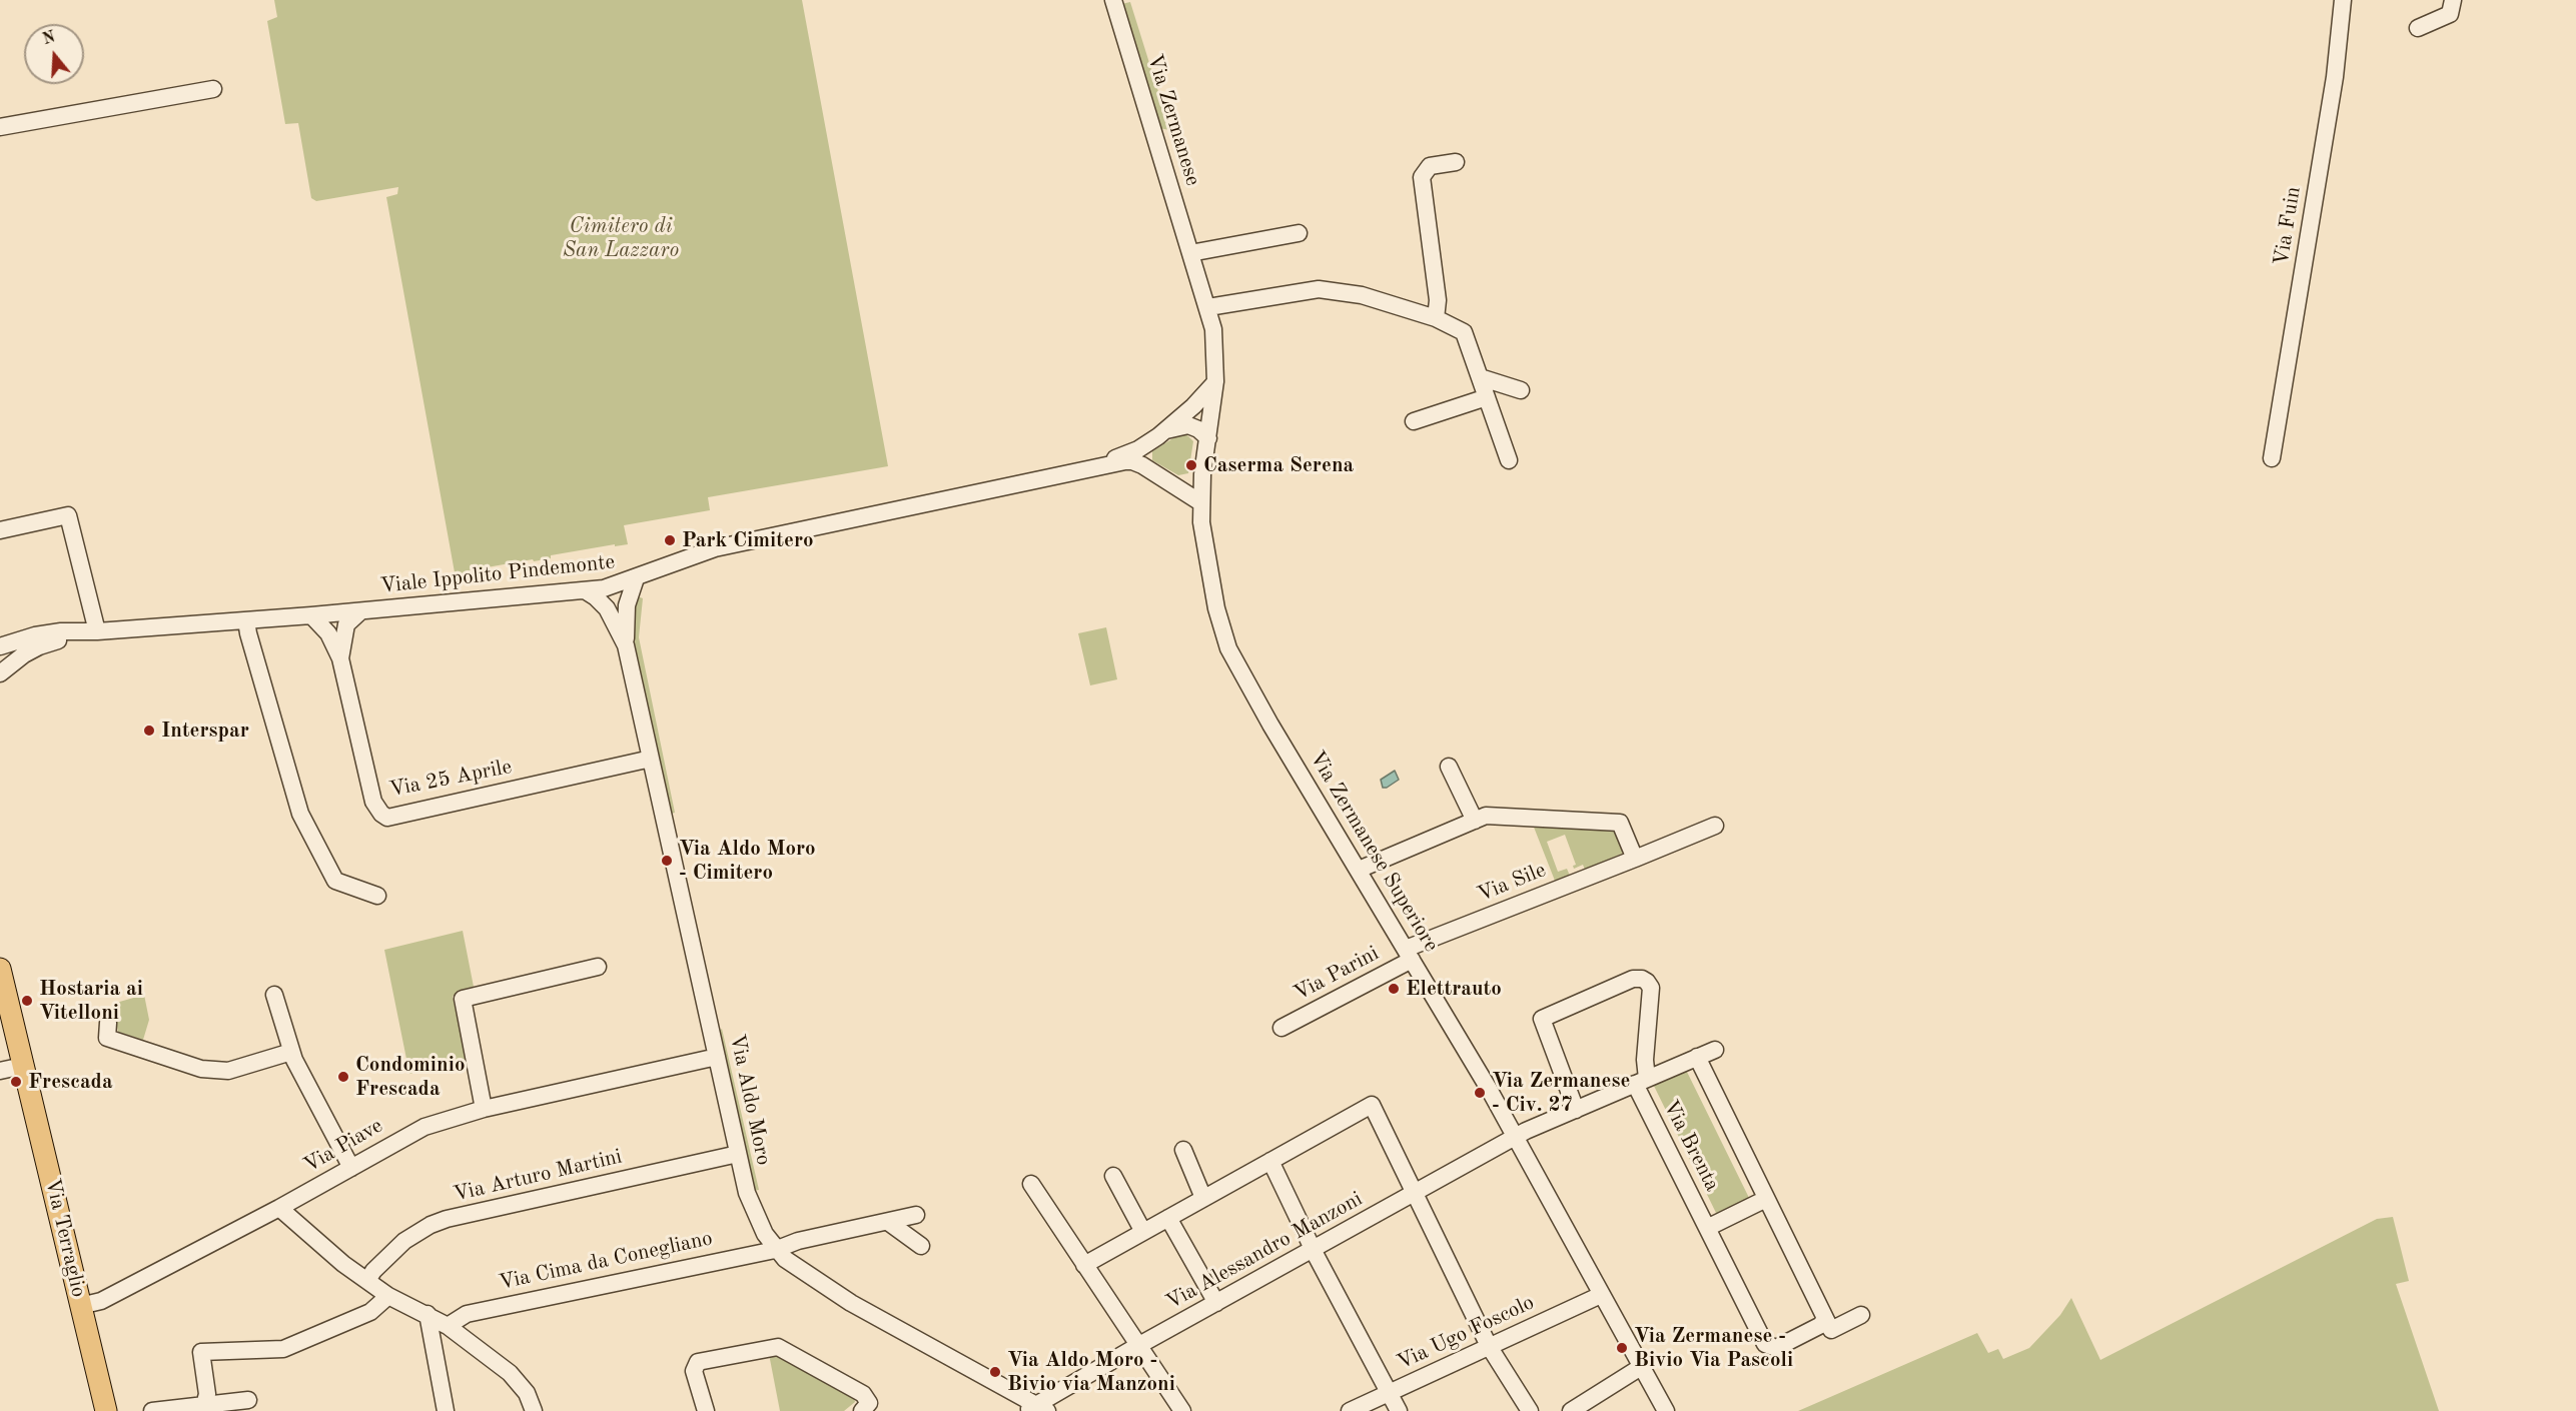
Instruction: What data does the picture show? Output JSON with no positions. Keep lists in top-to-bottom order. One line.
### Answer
{"streets":{"main road":["Via Terraglio"],"street":["Via Zermanese","Via Fuin","Viale Ippolito Pindemonte","Via 25 Aprile","Via Zermanese Superiore","Via Sile","Via Parini","Via Aldo Moro","Via Piave","Via Brenta","Via Arturo Martini","Via Alessandro Manzoni","Via Cima da Conegliano","Via Ugo Foscolo"]},"crossings":[["Via Zermanese","Viale Ippolito Pindemonte"],["Via Zermanese","Via Zermanese Superiore"],["Viale Ippolito Pindemonte","Via 25 Aprile"],["Via 25 Aprile","Via Aldo Moro"],["Via Zermanese Superiore","Via Sile"],["Via Zermanese Superiore","Via Parini"],["Via Zermanese Superiore","Via Alessandro Manzoni"],["Via Zermanese Superiore","Via Ugo Foscolo"],["Via Sile","Via Parini"],["Via Aldo Moro","Via Piave"],["Via Aldo Moro","Via Arturo Martini"],["Via Aldo Moro","Via Alessandro Manzoni"],["Via Aldo Moro","Via Cima da Conegliano"],["Via Piave","Via Terraglio"],["Via Brenta","Via Alessandro Manzoni"]],"parks":["Cimitero di San Lazzaro"],"places":["Caserma Serena","Park Cimitero","Interspar","Via Aldo Moro - Cimitero","Elettrauto","Hostaria ai Vitelloni","Condominio Frescada","Frescada","Via Zermanese - Civ. 27","Via Zermanese - Bivio Via Pascoli","Via Aldo Moro - Bivio via Manzoni"],"north":"top"}
